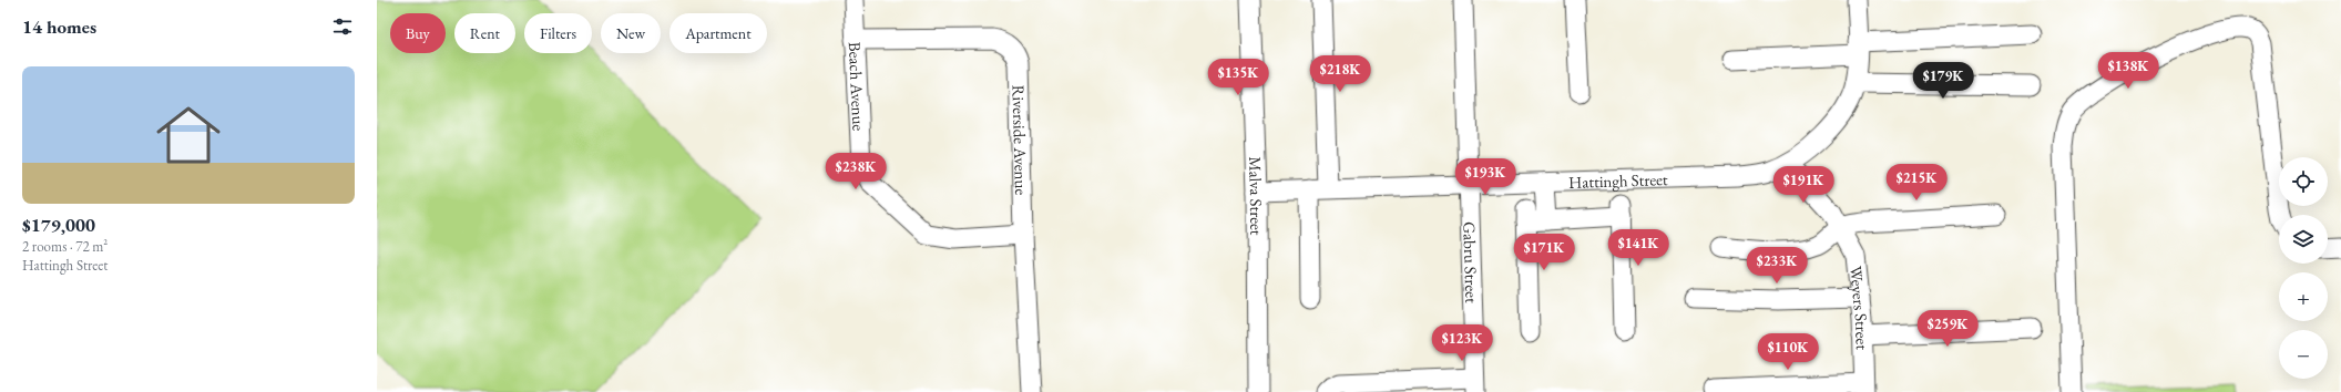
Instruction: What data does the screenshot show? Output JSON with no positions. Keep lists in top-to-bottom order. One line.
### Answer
{"streets":{"street":["Beach Avenue","Riverside Avenue","Hattingh Street","Malva Street","Gabru Street","Weyers Street"]},"crossings":[["Beach Avenue","Riverside Avenue"],["Hattingh Street","Malva Street"],["Hattingh Street","Gabru Street"],["Hattingh Street","Weyers Street"]],"page":{"heading":"14 homes","chip":["Buy","Rent","Filters","New","Apartment"],"price":["$138K","$218K","$135K","$179K","$238K","$193K","$215K","$191K","$141K","$171K","$233K","$259K","$123K","$110K"],"list":[{"name":"$179,000","note":"2 rooms · 72 m² · Hattingh Street"}],"map_buttons":["+","−"]}}
